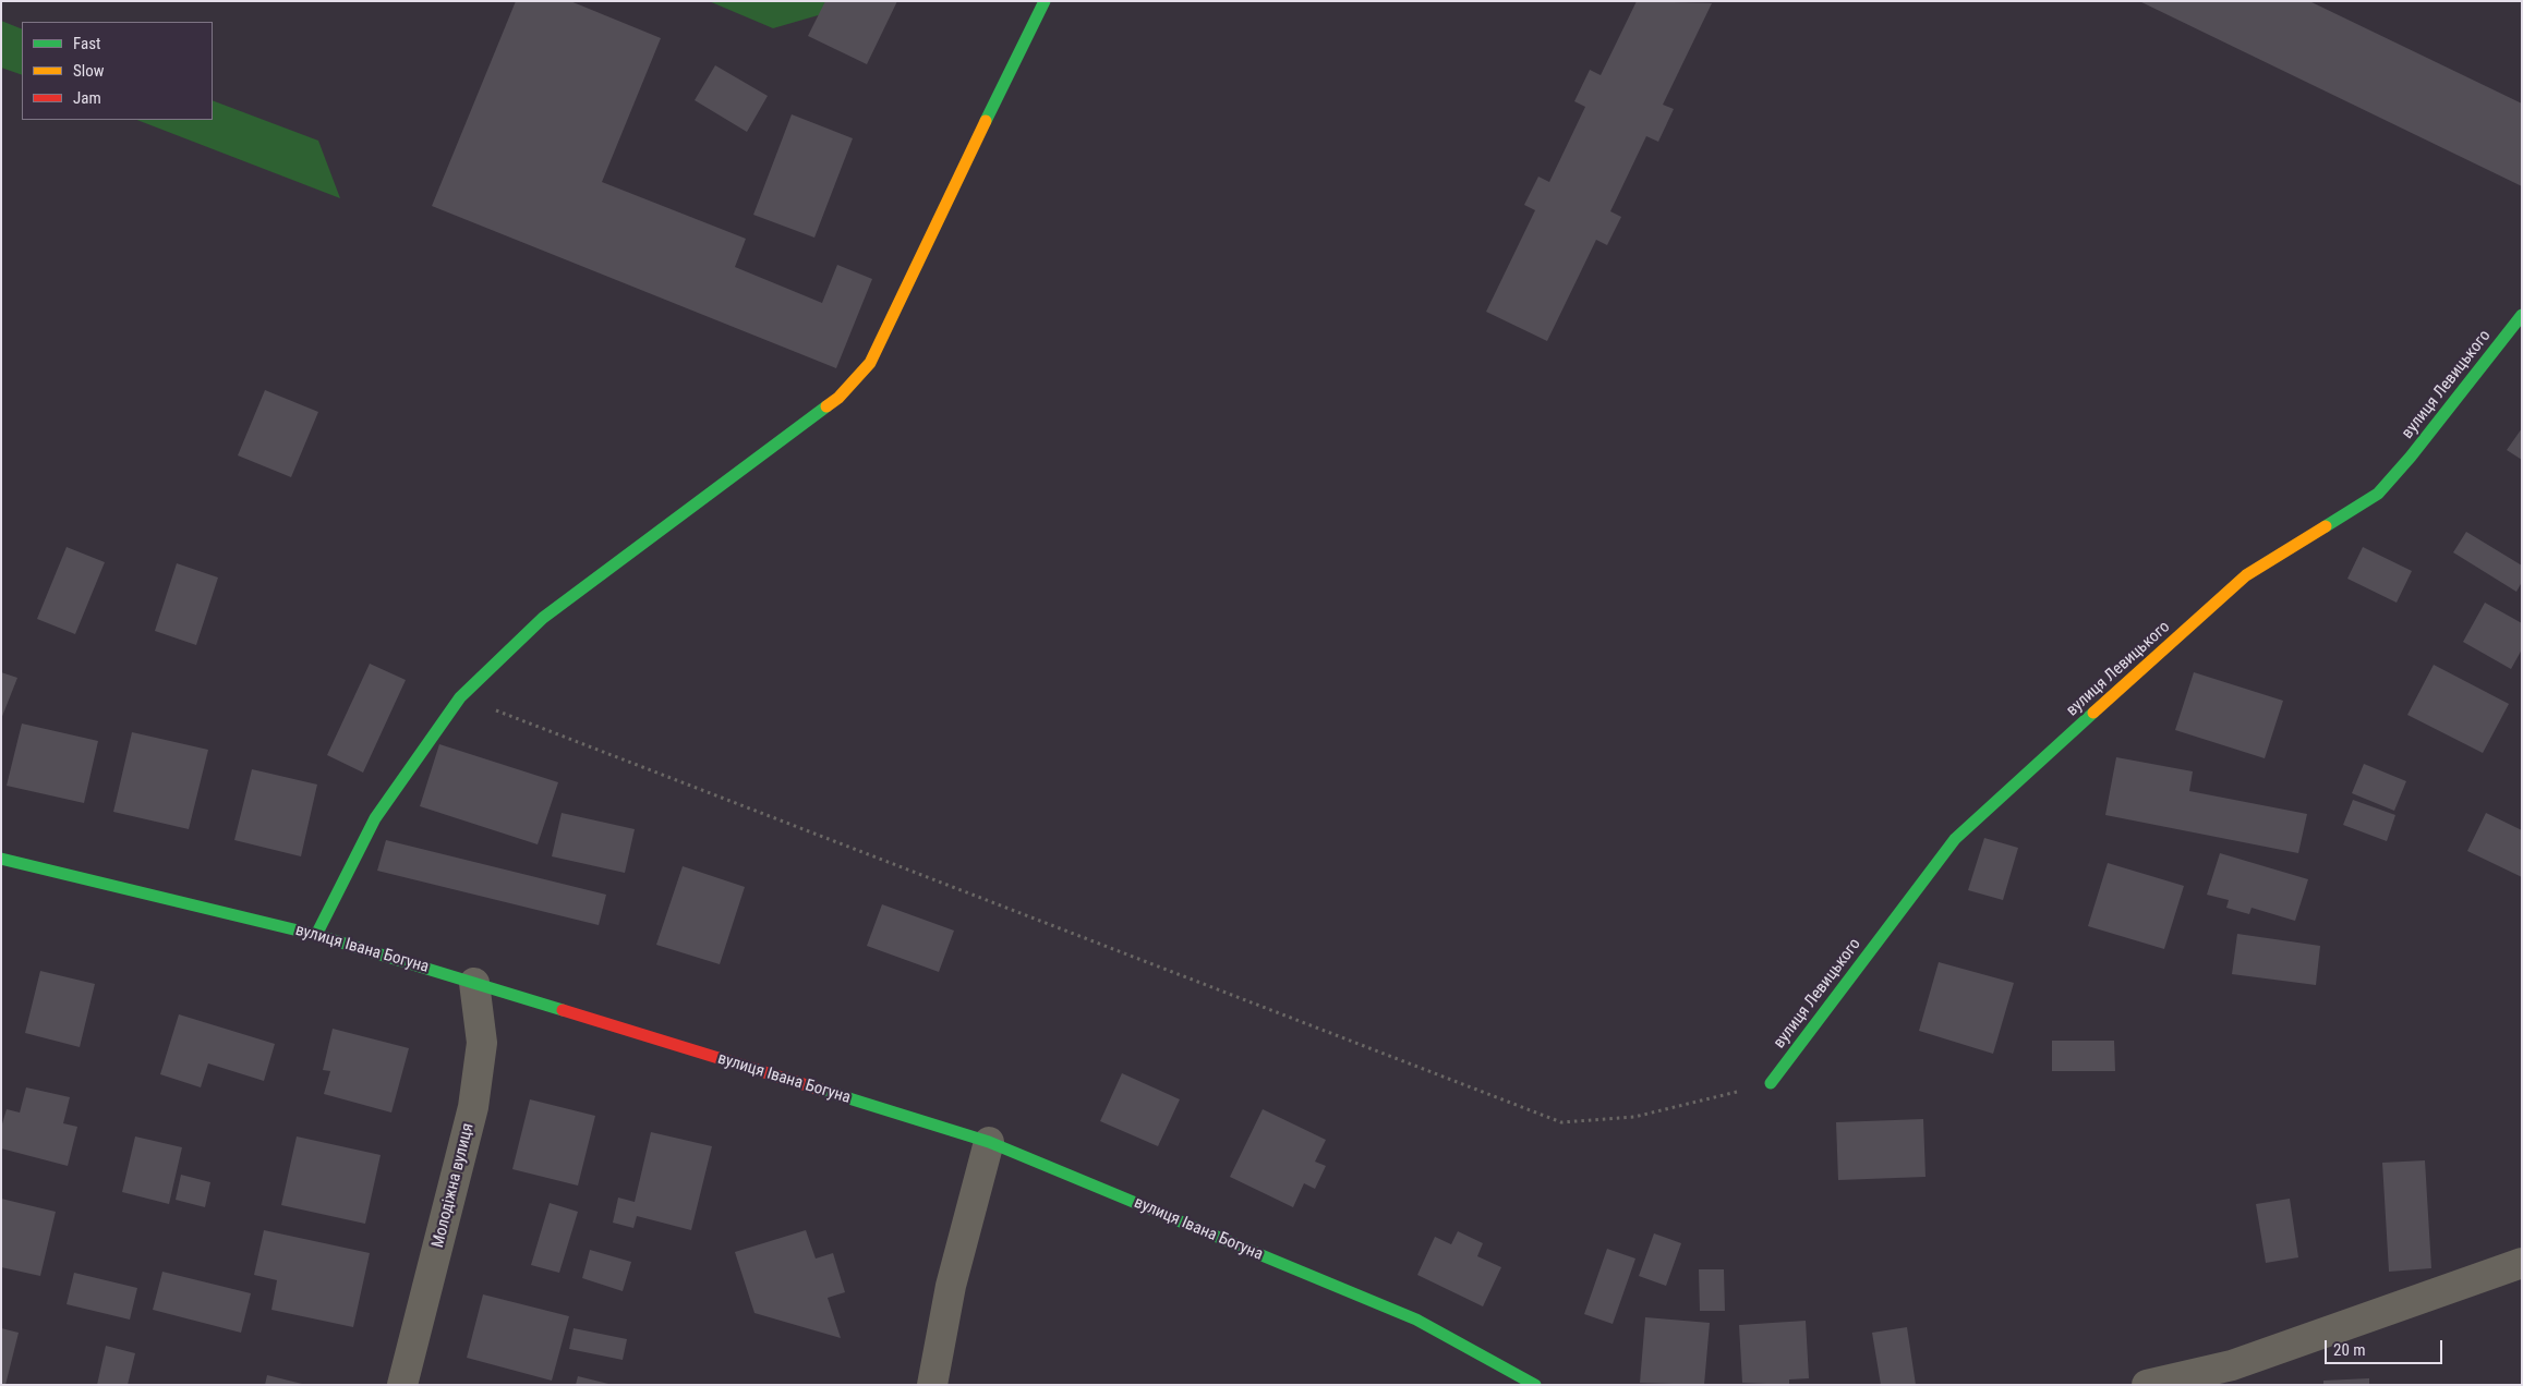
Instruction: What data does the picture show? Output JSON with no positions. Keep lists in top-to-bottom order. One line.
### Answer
{"streets":{"street":["вулиця Левицького","вулиця Івана Богуна","Молодіжна вулиця"]},"crossings":[["вулиця Івана Богуна","Молодіжна вулиця"]],"legend":["Fast","Slow","Jam"],"scale_bar":"20 m"}
